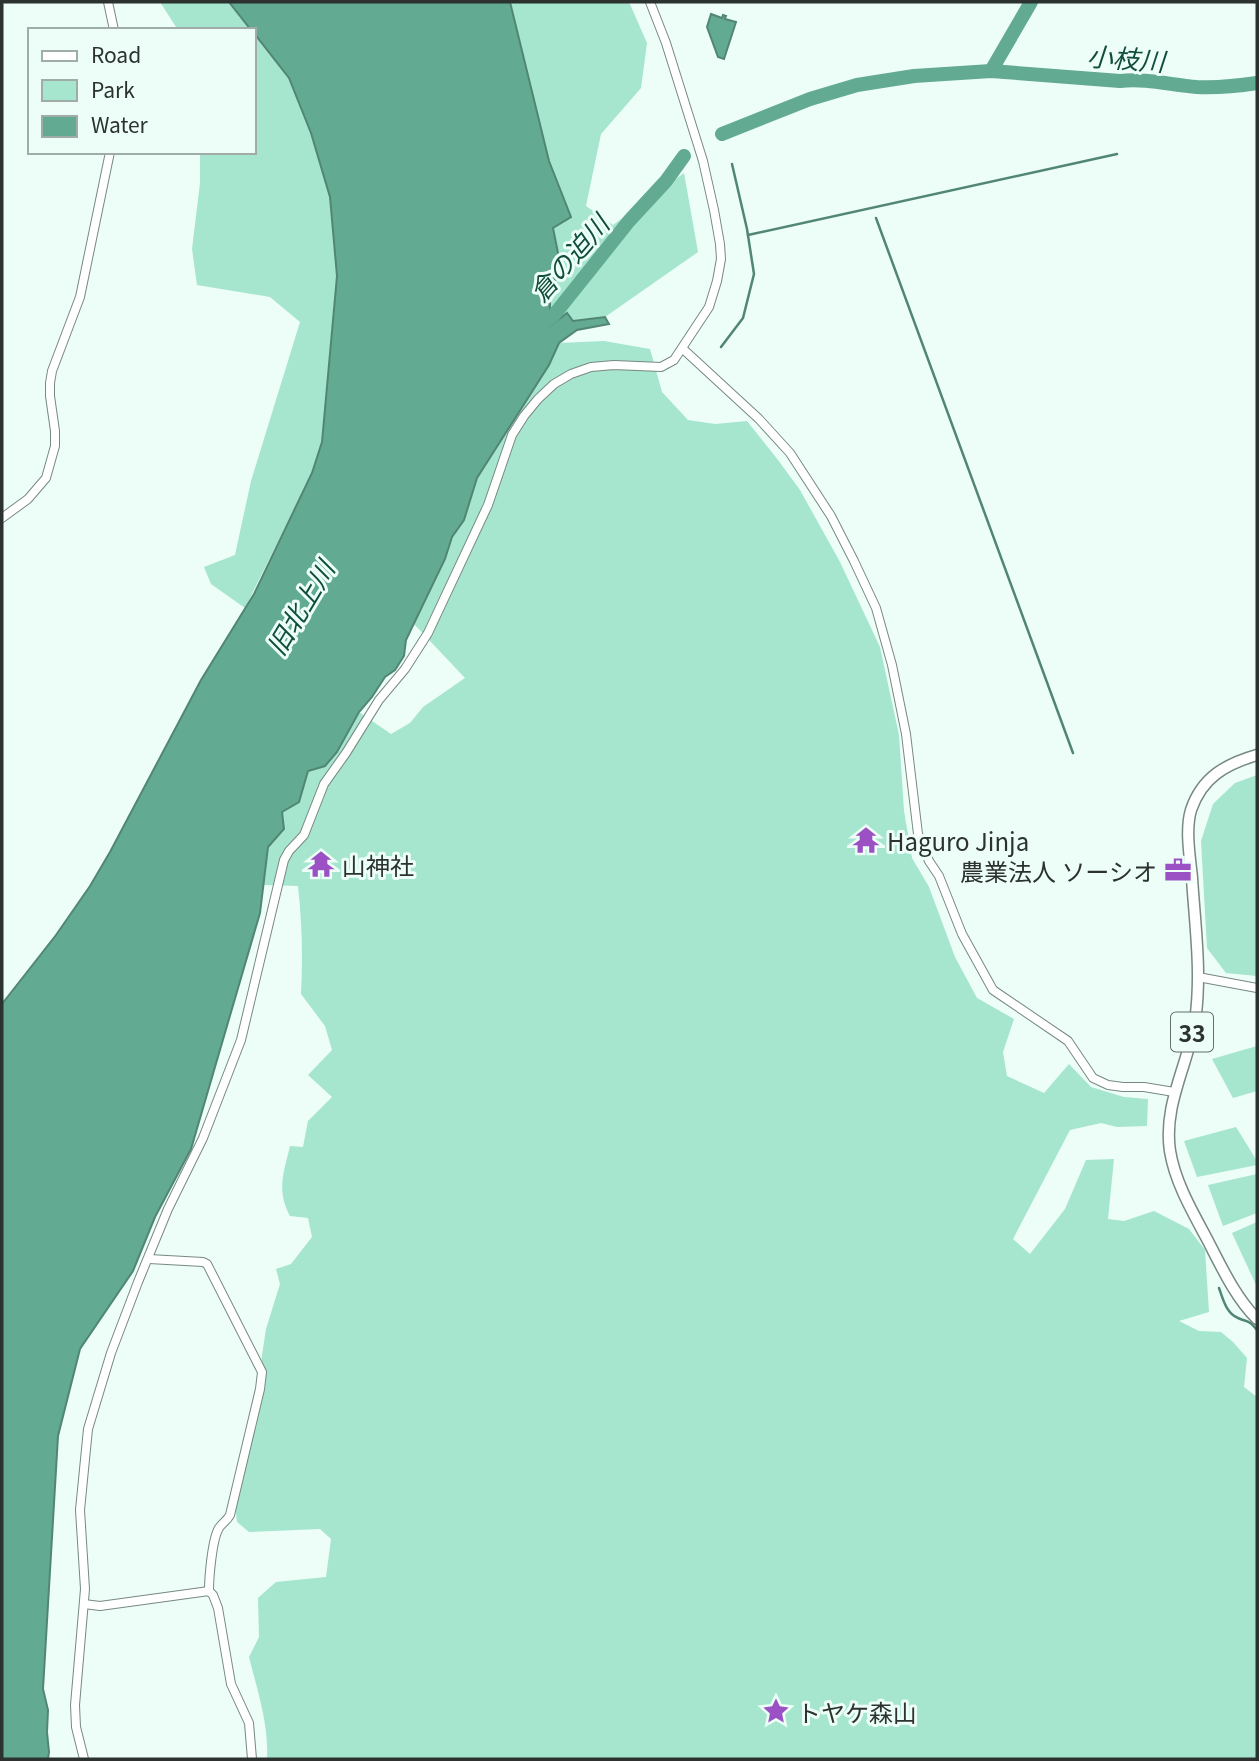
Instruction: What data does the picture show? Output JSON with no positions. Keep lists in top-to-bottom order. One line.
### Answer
{"streets":{"main road":["33"]},"water":["小枝川","倉の迫川","旧北上川"],"places":{"temple":["Haguro Jinja","山神社"],"office":["農業法人 ソーシオ"],"place":["トヤケ森山"]},"legend":["Road","Park","Water"]}
